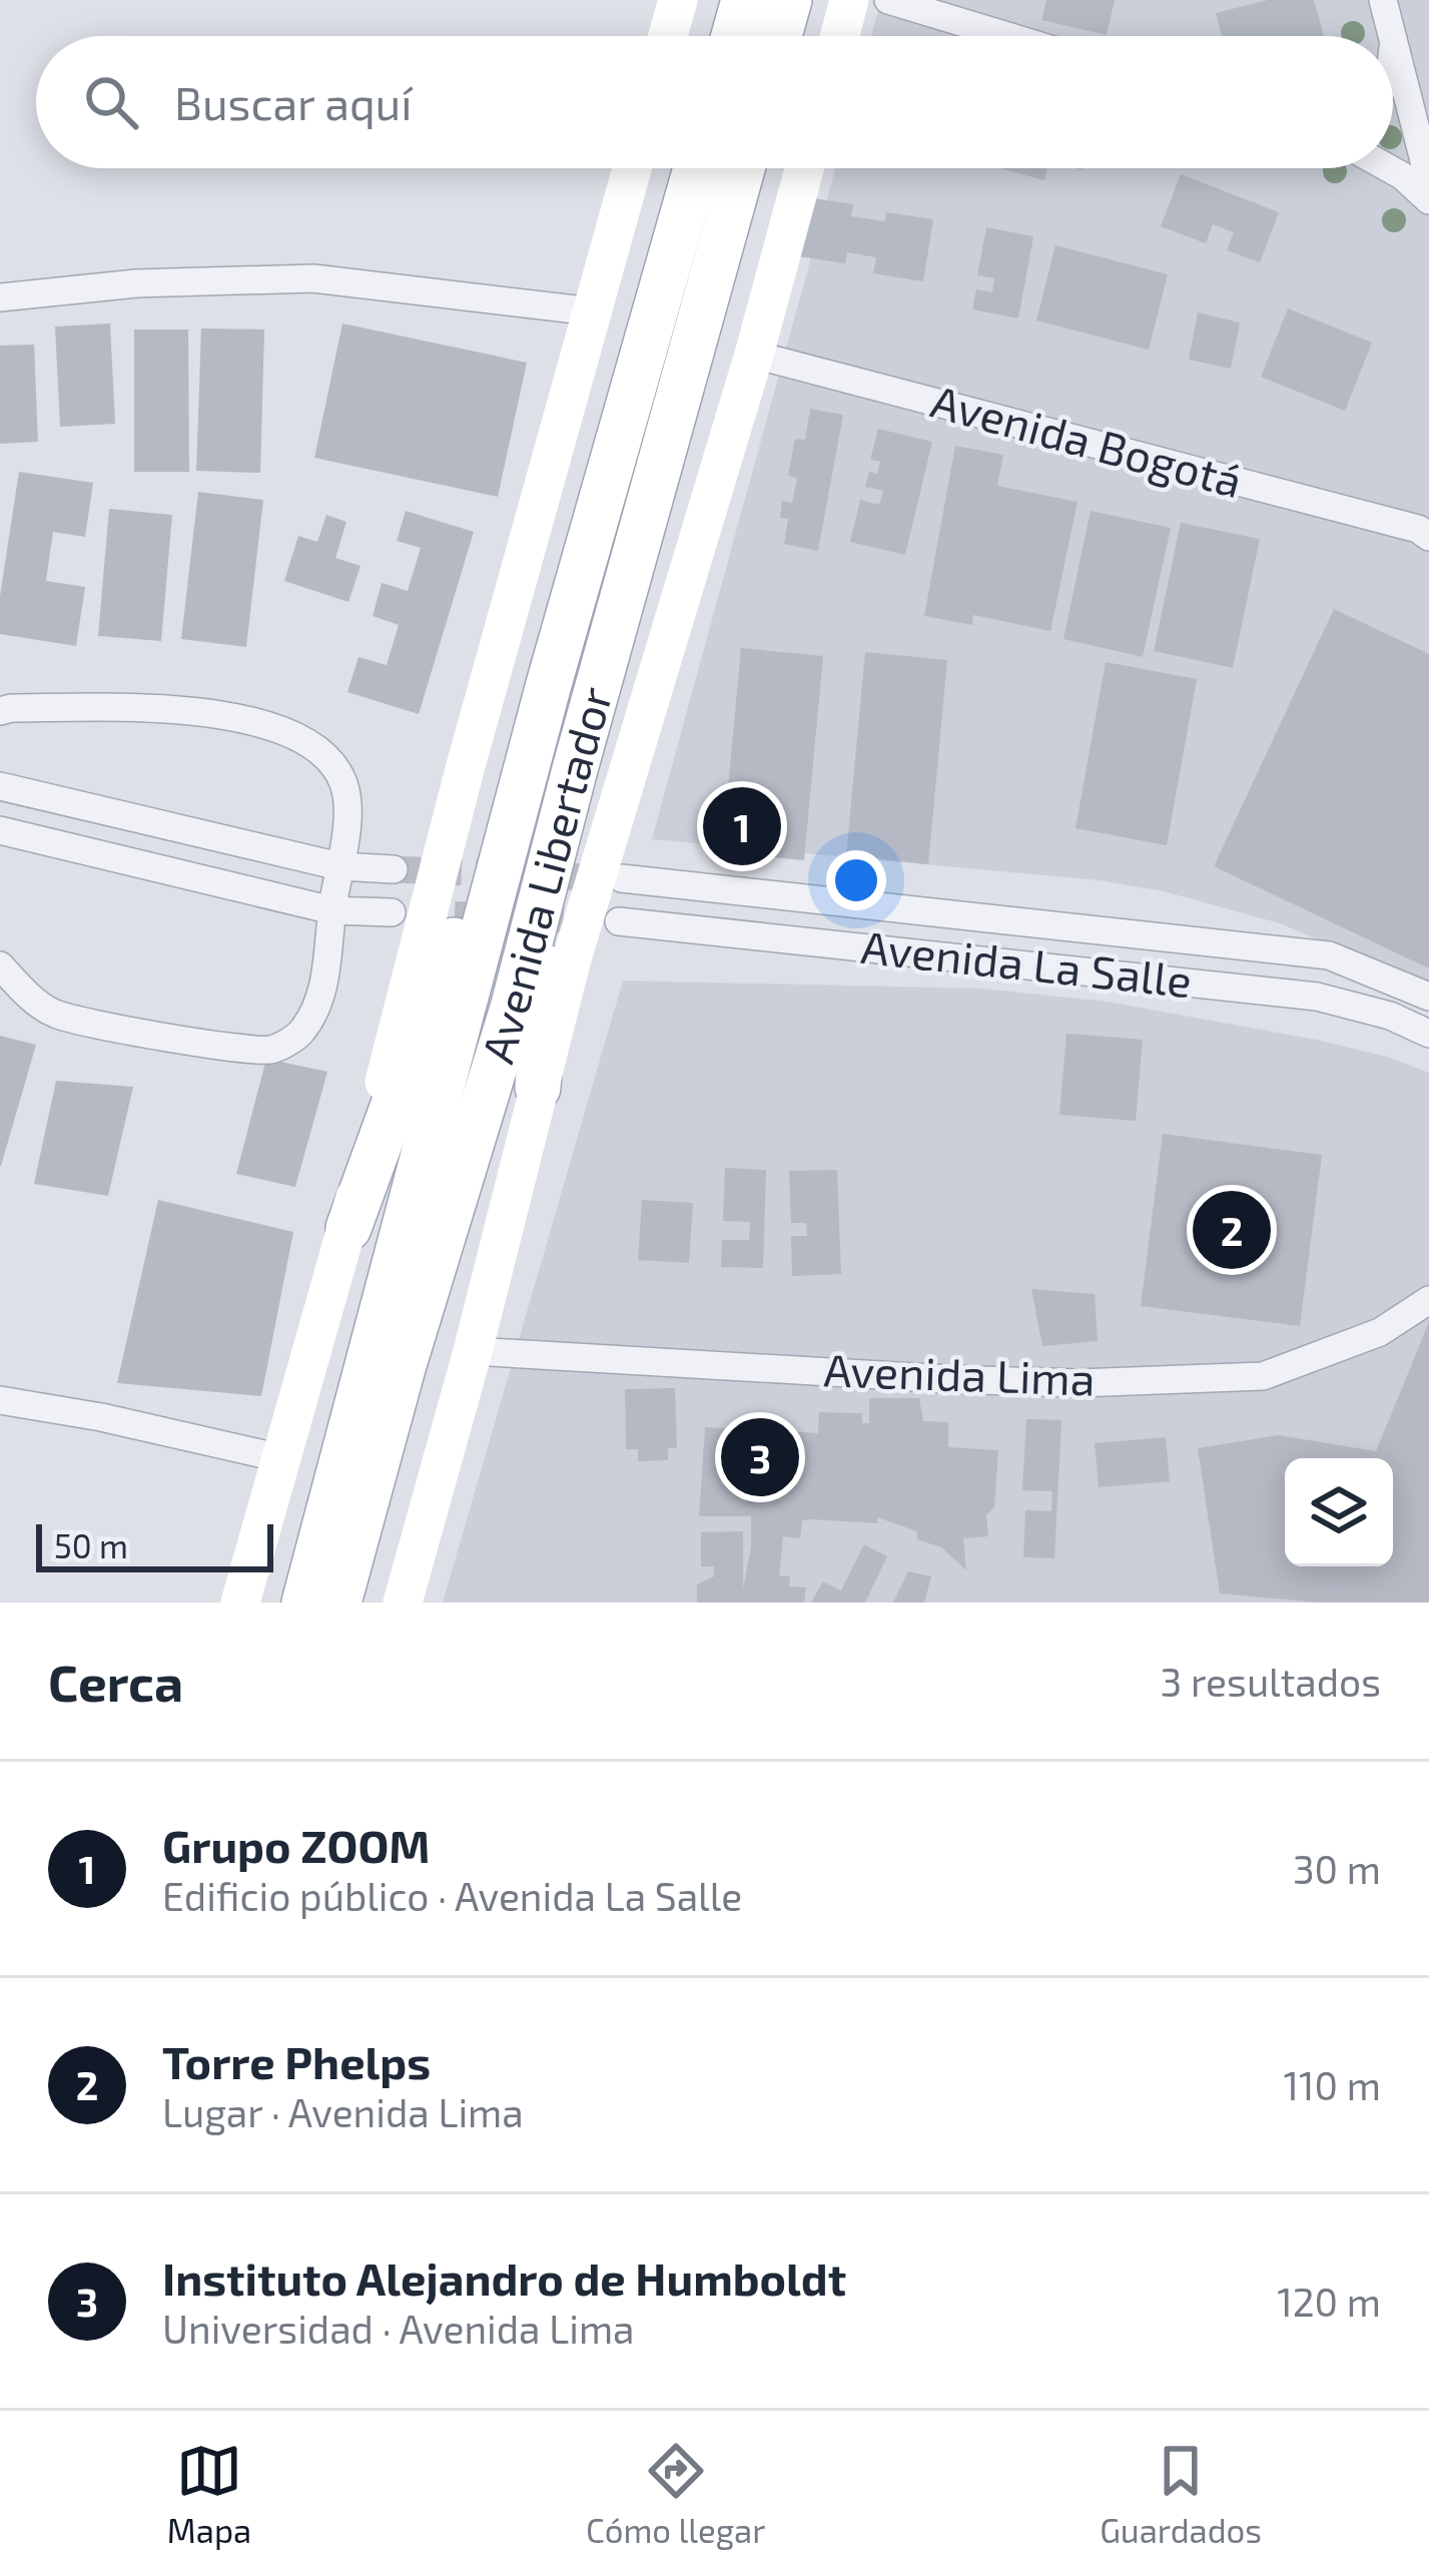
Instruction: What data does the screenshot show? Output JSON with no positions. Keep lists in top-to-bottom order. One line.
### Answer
{"streets":{"main road":["Avenida Libertador"],"street":["Avenida Bogotá","Avenida La Salle","Avenida Lima"]},"crossings":[["Avenida Bogotá","Avenida Libertador"],["Avenida Libertador","Avenida Lima"]],"scale_bar":"50 m","page":{"search":"Buscar aquí","pins":["1","2","3"],"scale":"50 m","heading":["Cerca","3 resultados"],"list":[{"mark":"1","name":"Grupo ZOOM","note":"Edificio público · Avenida La Salle","value":"30 m"},{"mark":"2","name":"Torre Phelps","note":"Lugar · Avenida Lima","value":"110 m"},{"mark":"3","name":"Instituto Alejandro de Humboldt","note":"Universidad · Avenida Lima","value":"120 m"}],"nav":["Mapa","Cómo llegar","Guardados"]}}
